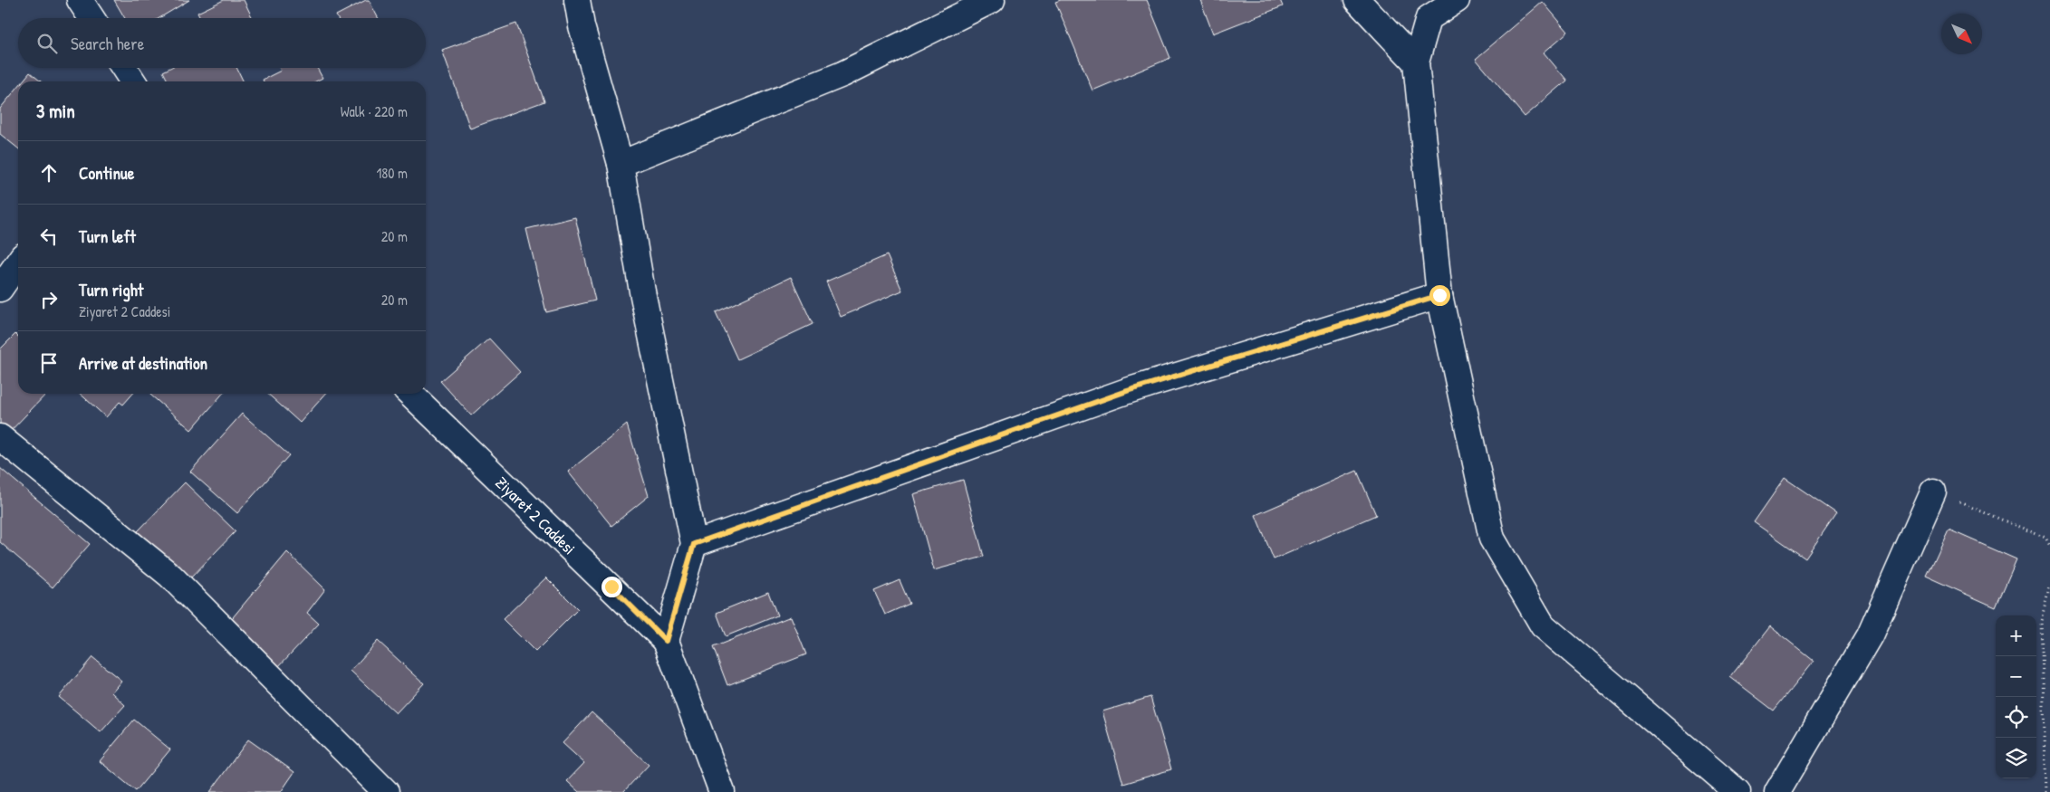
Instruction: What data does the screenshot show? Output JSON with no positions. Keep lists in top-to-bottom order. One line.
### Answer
{"streets":{"street":["Ziyaret 2 Caddesi"]},"north":"bottom right","page":{"search":"Search here","heading":["3 min","Walk · 220 m"],"list":[["Continue","180 m"],["Turn left","20 m"],["Turn right","Ziyaret 2 Caddesi","20 m"],"Arrive at destination"],"map_buttons":["+","−"]}}
